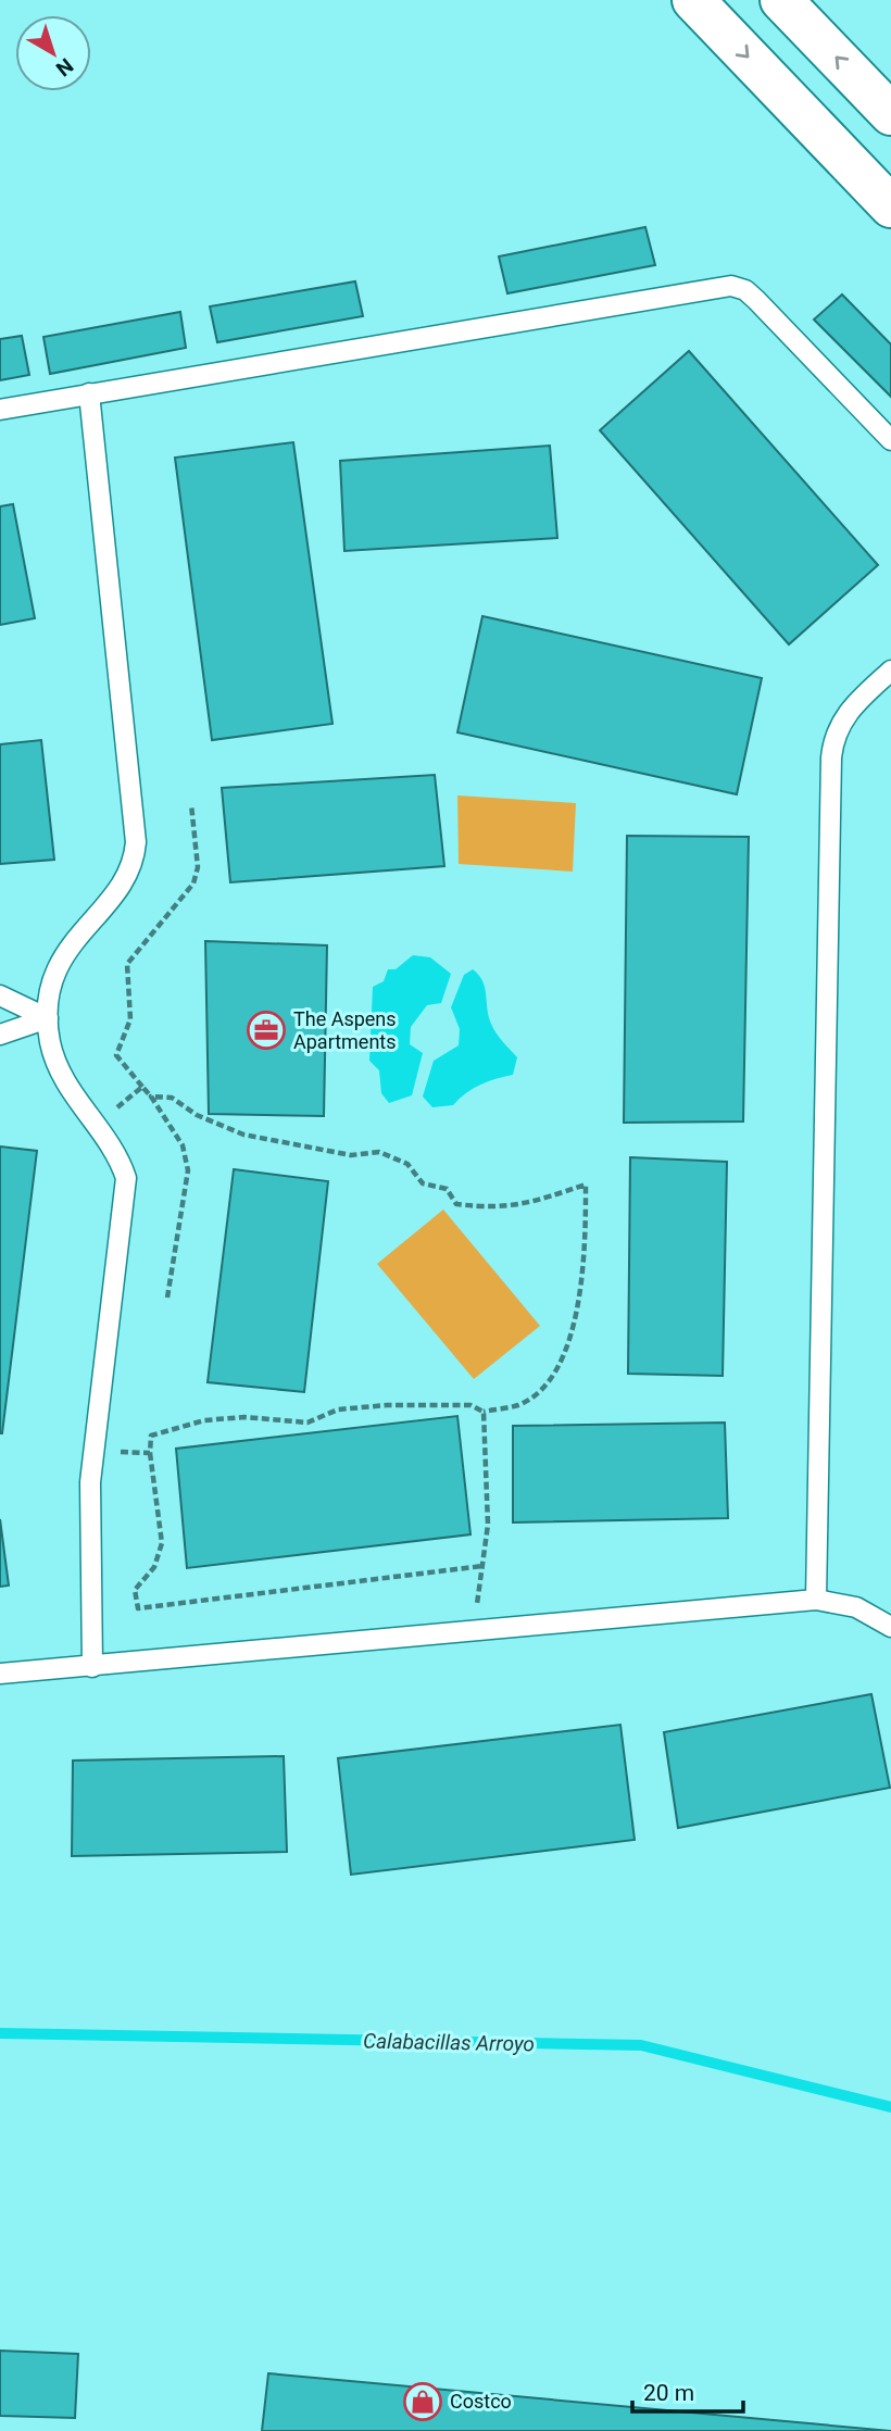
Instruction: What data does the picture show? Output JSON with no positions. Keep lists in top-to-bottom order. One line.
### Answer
{"water":["Calabacillas Arroyo"],"places":{"office":["The Aspens Apartments"],"shop":["Costco"]},"scale_bar":"20 m","north":"bottom right"}
